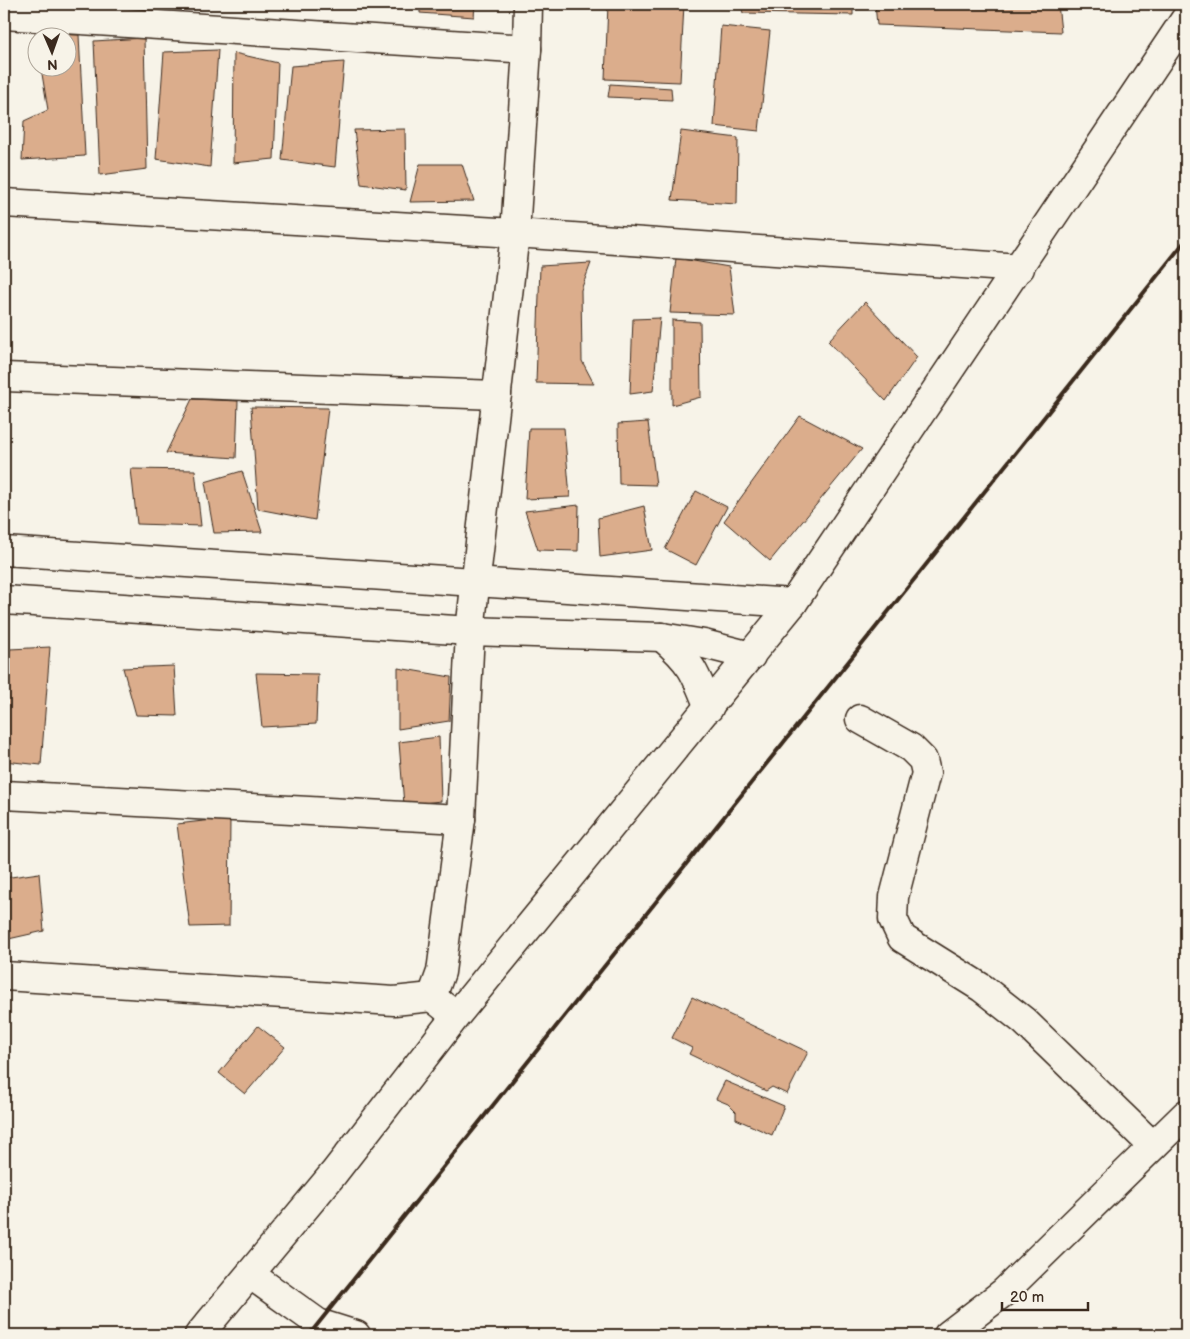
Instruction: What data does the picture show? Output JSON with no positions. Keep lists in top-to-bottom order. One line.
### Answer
{"scale_bar":"20 m","north":"bottom"}
